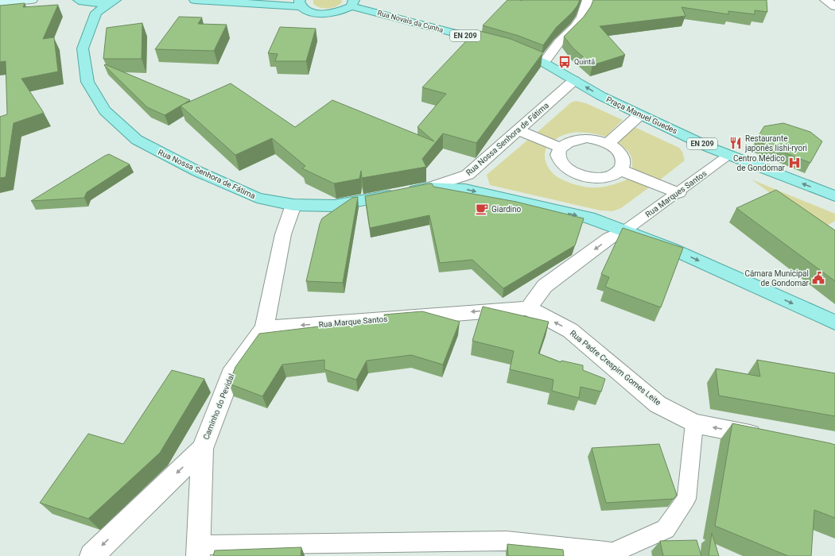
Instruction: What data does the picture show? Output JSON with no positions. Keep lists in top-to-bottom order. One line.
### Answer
{"streets":{"main road":["Rua Novais da Cunha","EN 209","Praça Manuel Guedes","Rua Nossa Senhora de Fátima"],"street":["Rua Marque Santos","Rua Padre Crespim Gomes Leite","Caminho do Pevidal"],"lane":["Rua Marques Santos"]},"crossings":[["Rua Novais da Cunha","Praça Manuel Guedes"],["Rua Novais da Cunha","Rua Nossa Senhora de Fátima"],["Praça Manuel Guedes","Rua Nossa Senhora de Fátima"],["Praça Manuel Guedes","Rua Marques Santos"],["Rua Nossa Senhora de Fátima","Caminho do Pevidal"],["Rua Marque Santos","Rua Padre Crespim Gomes Leite"],["Rua Marque Santos","Caminho do Pevidal"]],"one_way":["Rua Marque Santos","Rua Padre Crespim Gomes Leite","Caminho do Pevidal"],"places":{"bus stop":["Quintã"],"restaurant":["Restaurante japonês lishi-ryori"],"hospital":["Centro Médico de Gondomar"],"cafe":["Giardino"],"public building":["Câmara Municipal de Gondomar"]}}
